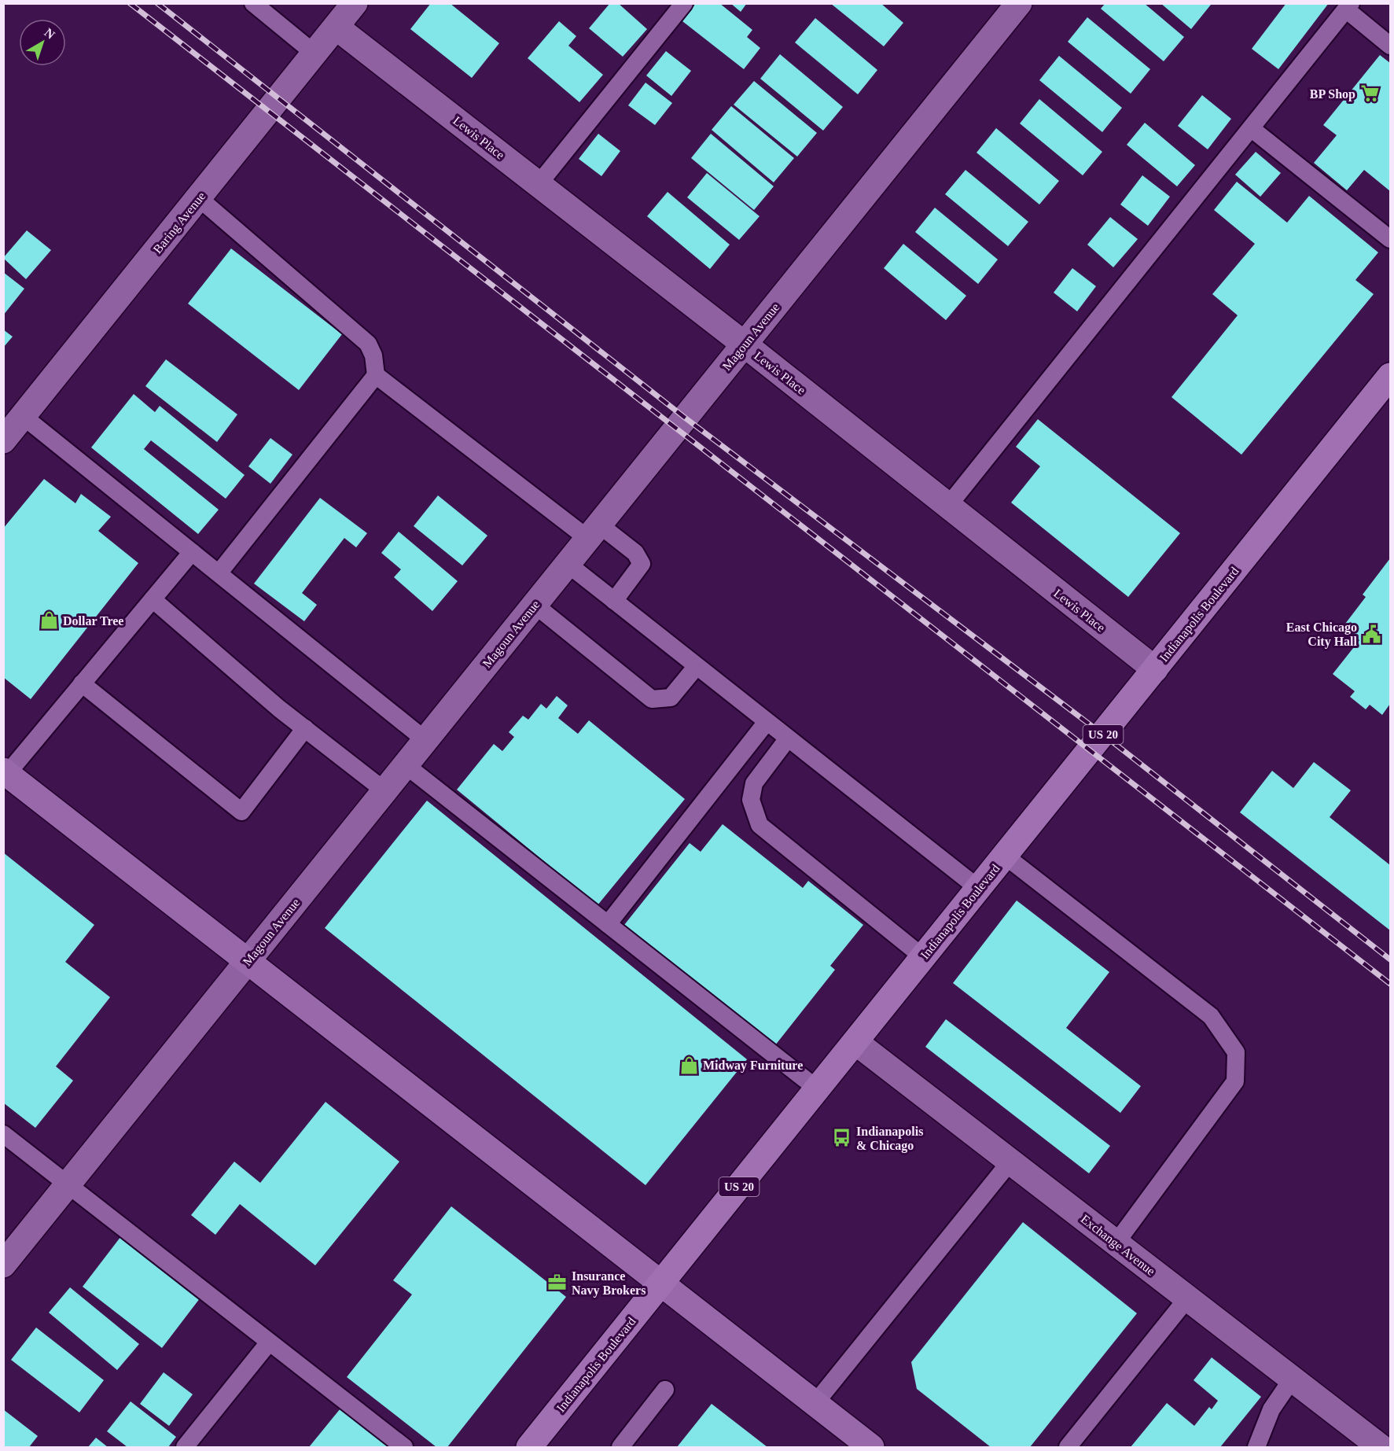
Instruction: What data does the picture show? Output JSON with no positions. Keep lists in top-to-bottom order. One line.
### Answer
{"streets":{"main road":["Indianapolis Boulevard","US 20"],"street":["Lewis Place","Baring Avenue","Magoun Avenue","Exchange Avenue"]},"crossings":[["Lewis Place","Baring Avenue"],["Lewis Place","Magoun Avenue"],["Lewis Place","Indianapolis Boulevard"],["Indianapolis Boulevard","Exchange Avenue"]],"places":{"supermarket":["BP Shop"],"shop":["Dollar Tree","Midway Furniture"],"public building":["East Chicago City Hall"],"bus stop":["Indianapolis & Chicago"],"office":["Insurance Navy Brokers"]},"north":"top right"}
